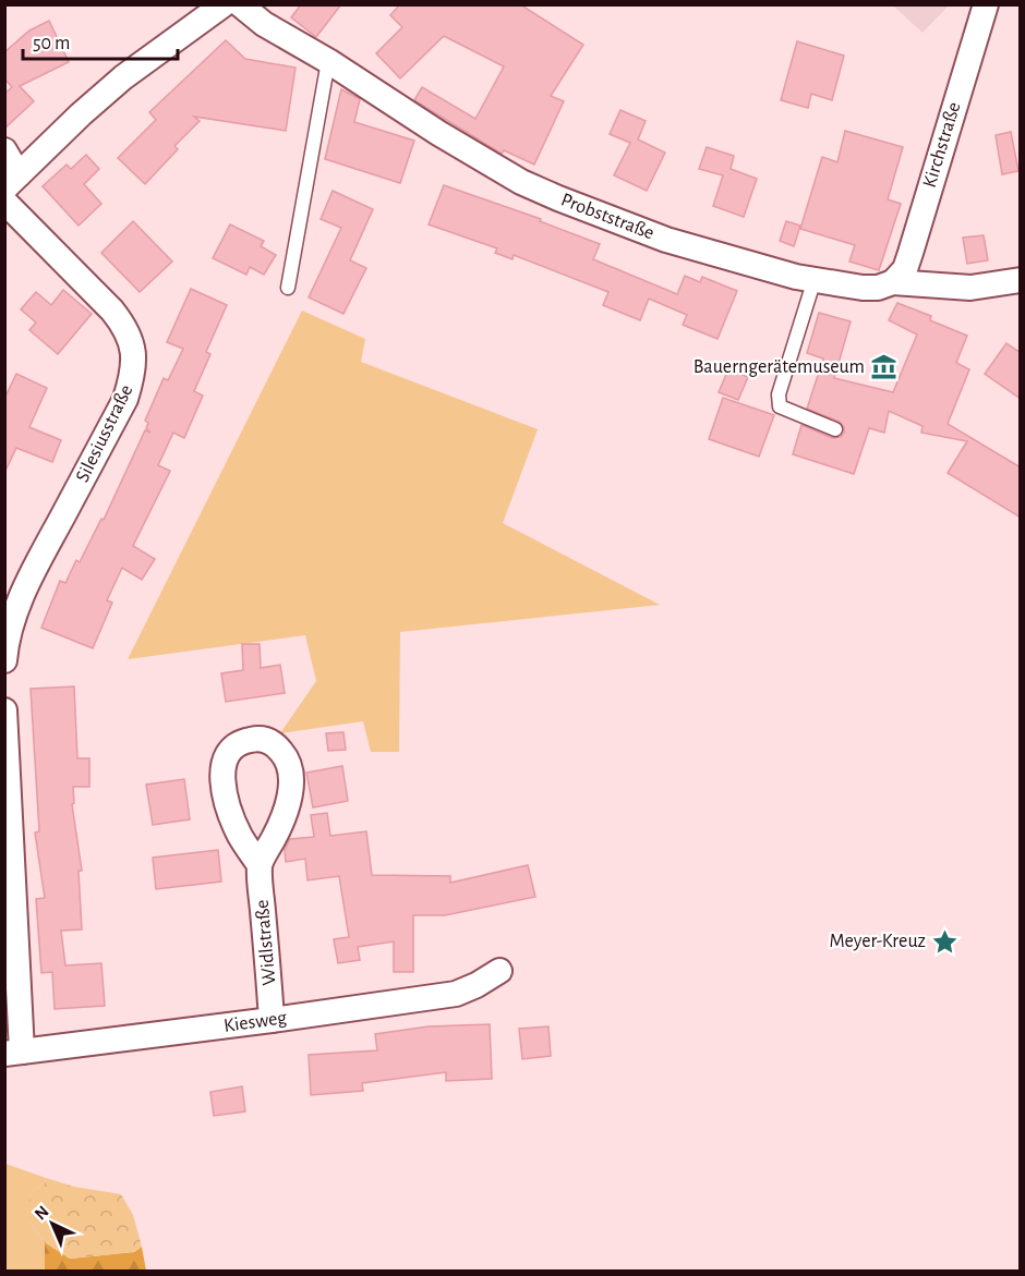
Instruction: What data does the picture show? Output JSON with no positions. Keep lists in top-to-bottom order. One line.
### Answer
{"streets":{"street":["Kirchstraße","Probststraße","Silesiusstraße","Widlstraße","Kiesweg"]},"crossings":[["Kirchstraße","Probststraße"],["Widlstraße","Kiesweg"]],"places":{"museum":["Bauerngerätemuseum"],"place":["Meyer-Kreuz"]},"scale_bar":"50 m","north":"top left"}
